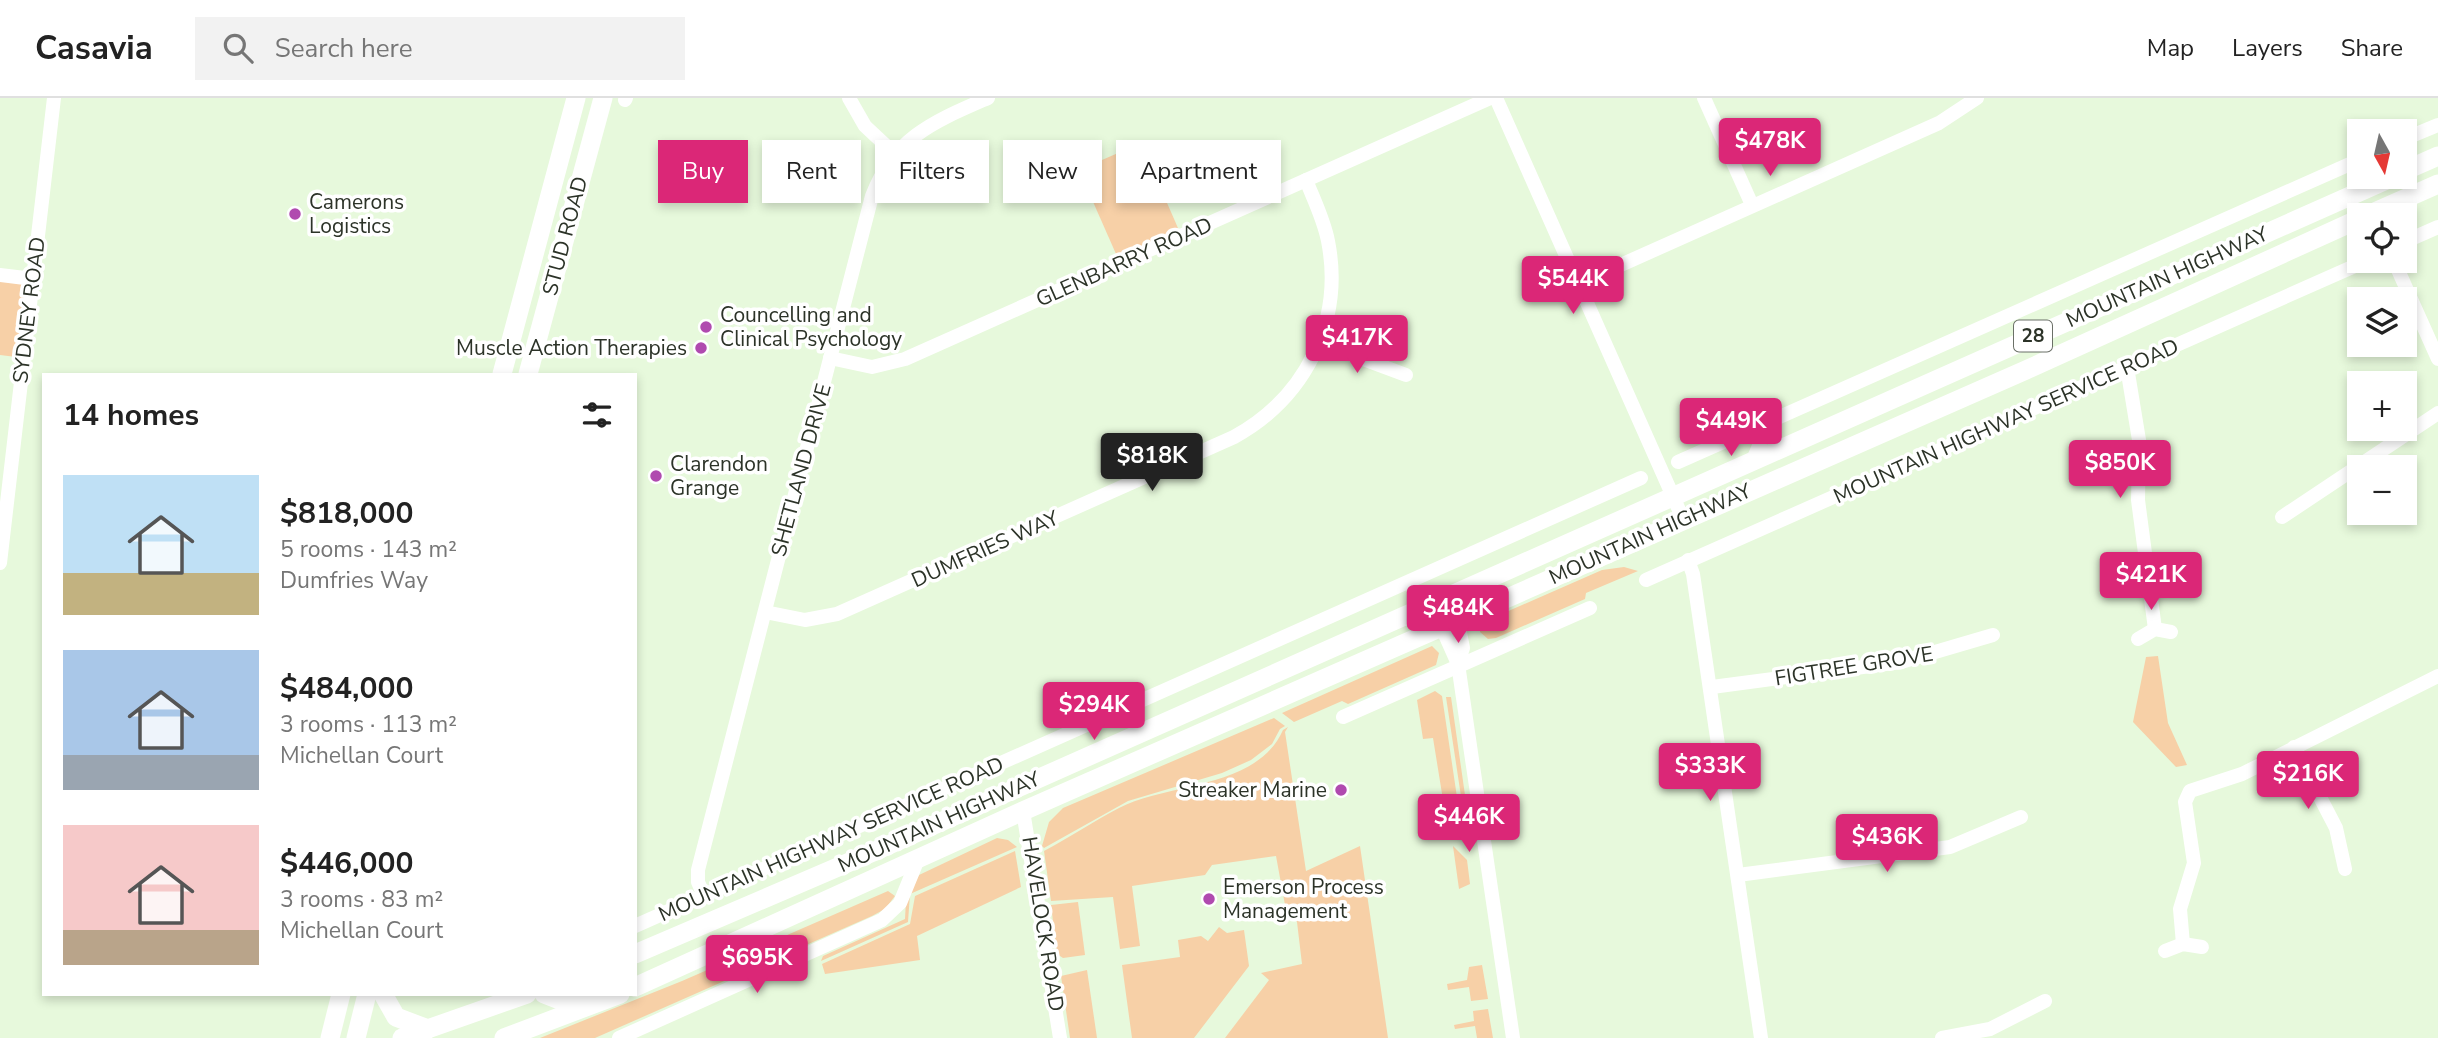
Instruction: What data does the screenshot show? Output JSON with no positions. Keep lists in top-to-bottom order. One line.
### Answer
{"streets":{"main road":["STUD ROAD","MOUNTAIN HIGHWAY","28"],"street":["GLENBARRY ROAD","SYDNEY ROAD","MOUNTAIN HIGHWAY SERVICE ROAD","SHETLAND DRIVE","DUMFRIES WAY","FIGTREE GROVE","HAVELOCK ROAD"]},"crossings":[["GLENBARRY ROAD","SHETLAND DRIVE"],["GLENBARRY ROAD","DUMFRIES WAY"],["MOUNTAIN HIGHWAY","HAVELOCK ROAD"],["MOUNTAIN HIGHWAY SERVICE ROAD","SHETLAND DRIVE"],["SHETLAND DRIVE","DUMFRIES WAY"]],"places":["Camerons Logistics","Councelling and Clinical Psychology","Muscle Action Therapies","Clarendon Grange","Streaker Marine","Emerson Process Management"],"north":"bottom","page":{"header":"Casavia","search":"Search here","nav":["Map","Layers","Share"],"price":["$478K","$544K","$417K","$449K","$818K","$850K","$421K","$484K","$294K","$333K","$216K","$446K","$436K","$695K"],"map_buttons":["+","−"],"chip":["Buy","Rent","Filters","New","Apartment"],"heading":"14 homes","list":[{"name":"$818,000","note":"5 rooms · 143 m² · Dumfries Way"},{"name":"$484,000","note":"3 rooms · 113 m² · Michellan Court"},{"name":"$446,000","note":"3 rooms · 83 m² · Michellan Court"}]}}
